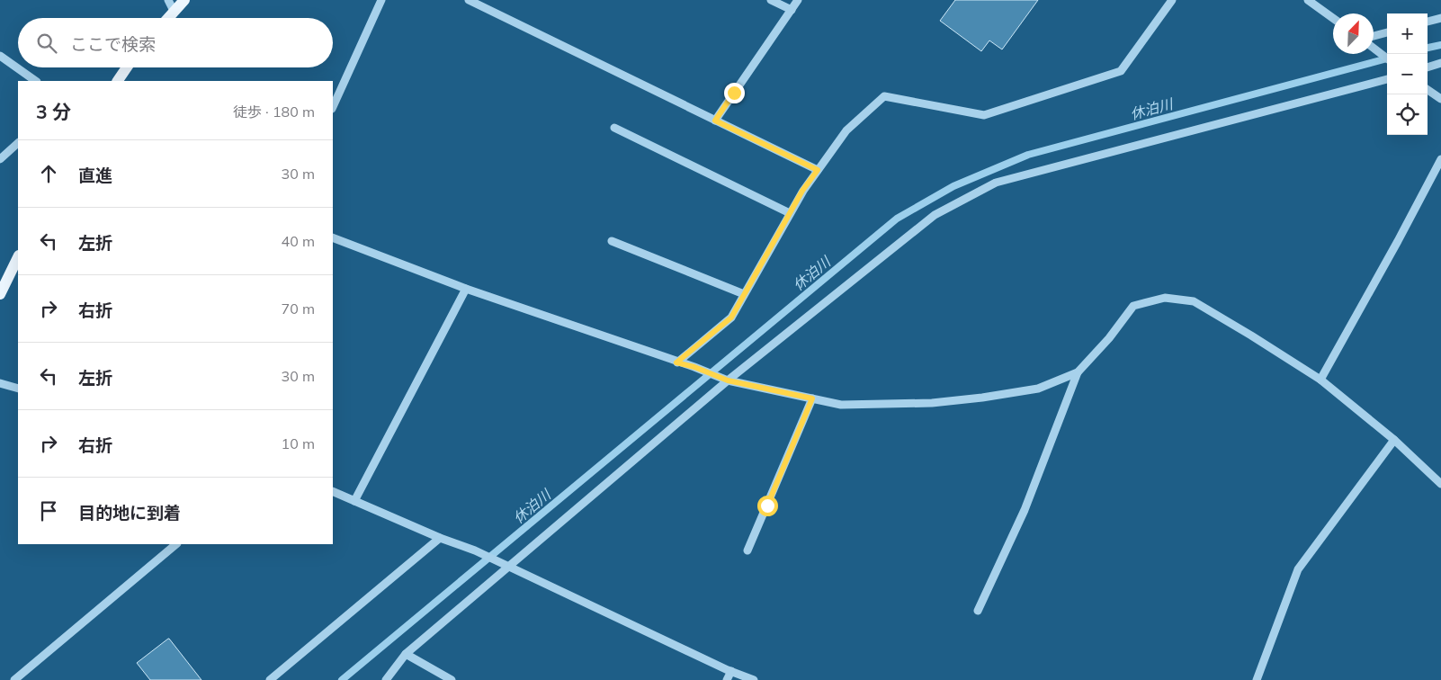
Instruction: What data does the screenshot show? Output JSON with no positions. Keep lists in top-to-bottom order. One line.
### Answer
{"water":["休泊川"],"north":"top right","page":{"map_buttons":["+","−"],"search":"ここで検索","heading":["3 分","徒歩 · 180 m"],"list":[["直進","30 m"],["左折","40 m"],["右折","70 m"],["左折","30 m"],["右折","10 m"],"目的地に到着"]}}
